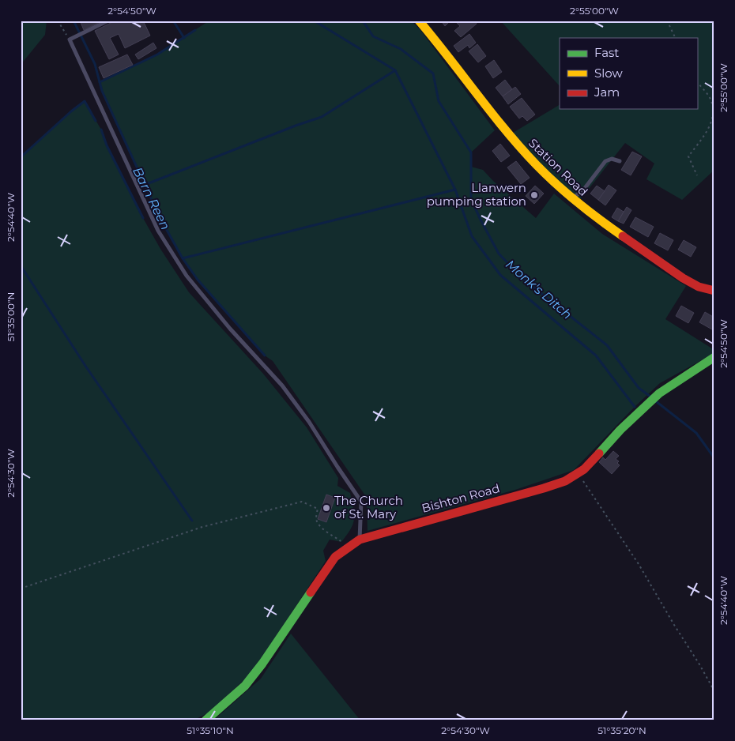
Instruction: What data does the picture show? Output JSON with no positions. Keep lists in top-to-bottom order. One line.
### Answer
{"streets":{"street":["Station Road","Bishton Road"]},"water":["Barn Reen","Monk's Ditch"],"places":["Llanwern pumping station","The Church of St. Mary"],"legend":["Fast","Slow","Jam"],"coordinates":["2°54'50\"W","2°55'00\"W","2°54'40\"W","51°35'00\"N","2°54'30\"W","51°35'10\"N","51°35'20\"N"]}
